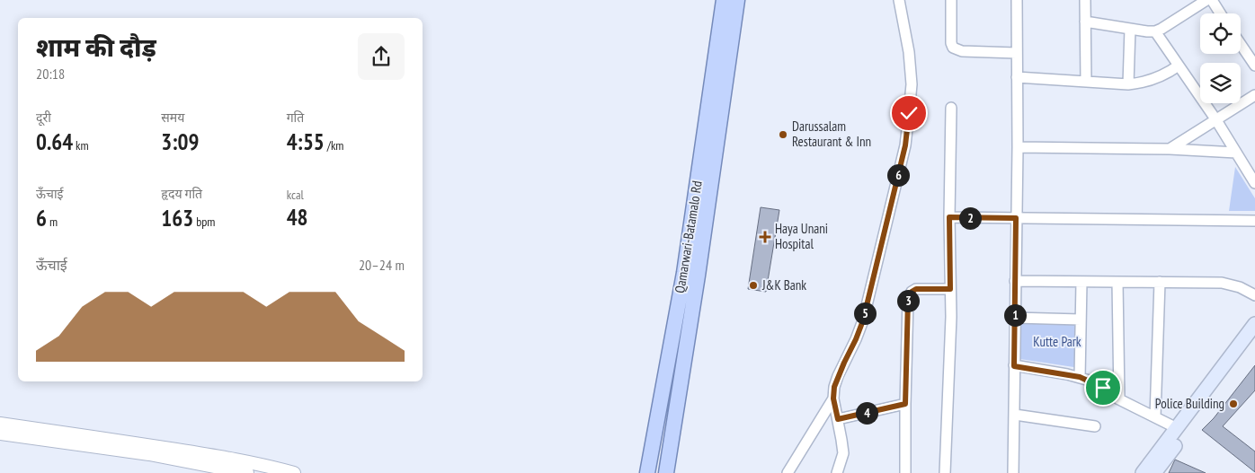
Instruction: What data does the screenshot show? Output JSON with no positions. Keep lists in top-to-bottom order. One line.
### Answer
{"streets":{"main road":["Qamarwari-Batamalo Rd"]},"parks":["Kutte Park"],"places":{"other":["Darussalam Restaurant & Inn","J&K Bank","Police Building"],"health":["Haya Unani Hospital"]},"page":{"heading":["शाम की दौड़","20:18"],"stats":[["दूरी","0.64 km"],["समय","3:09"],["गति","4:55 /km"],["ऊँचाई","6 m"],["हृदय गति","163 bpm"],["kcal","48"]],"pins":["6","2","3","5","1","4"],"chart":["ऊँचाई","20–24 m"]}}
